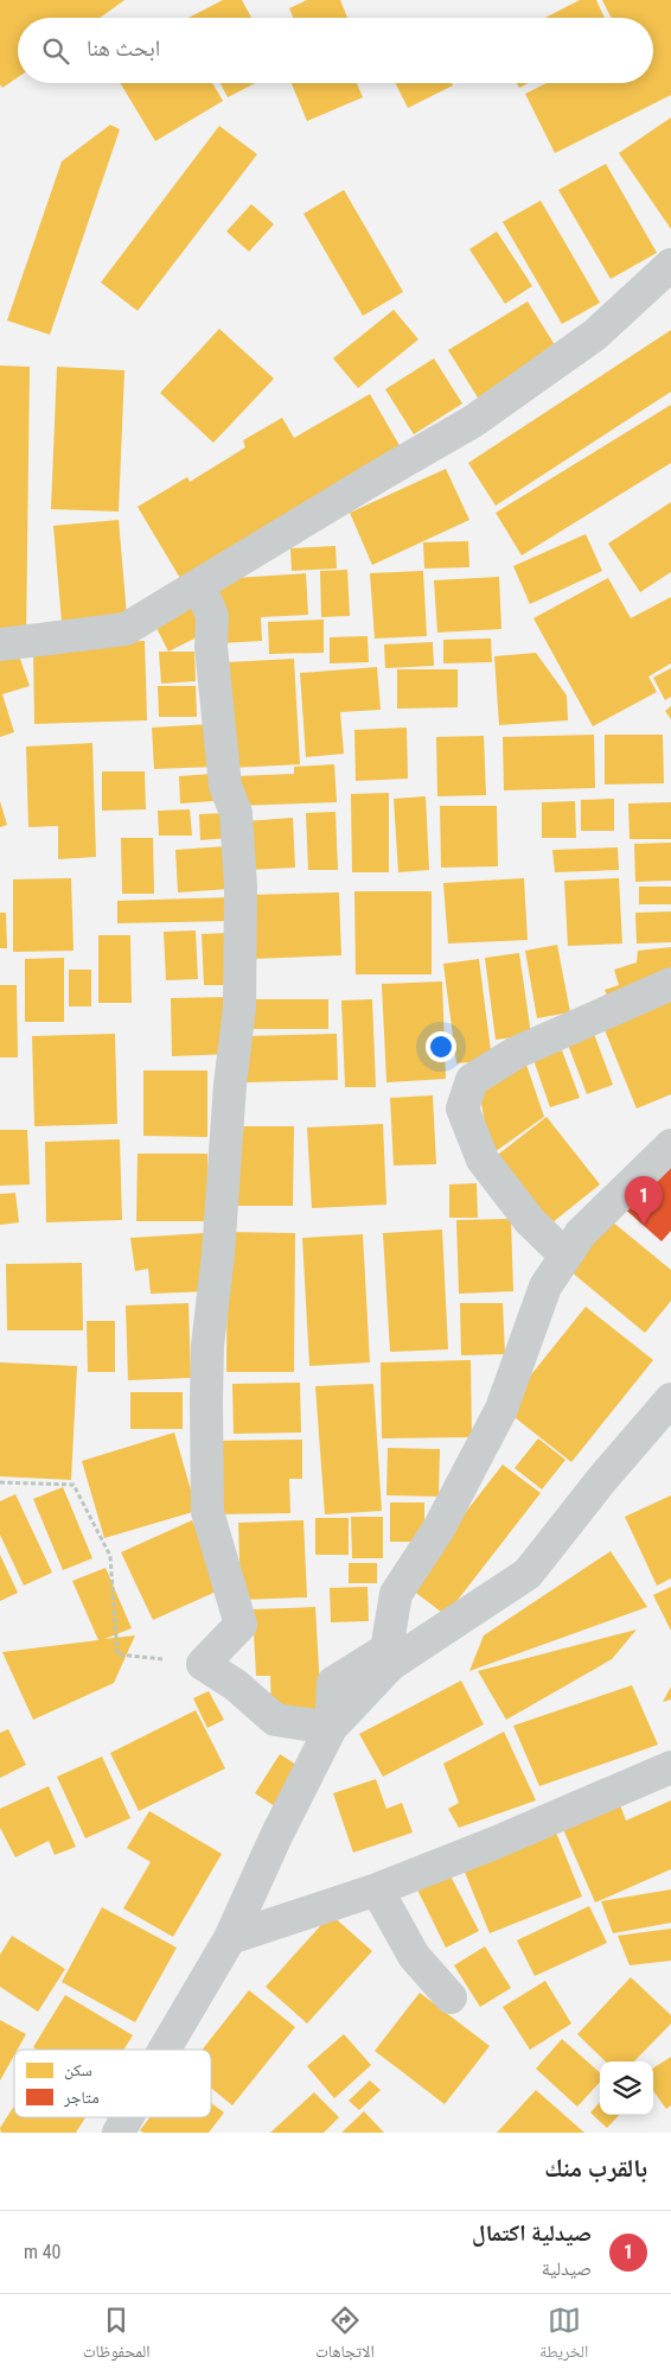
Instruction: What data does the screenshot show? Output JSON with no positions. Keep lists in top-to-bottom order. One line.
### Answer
{"legend":["سكن","متاجر"],"page":{"search":"ابحث هنا","pins":"1","heading":"بالقرب منك","list":[{"mark":"1","name":"صيدلية اكتمال","note":"صيدلية","value":"40 m"}],"nav":["الخريطة","الاتجاهات","المحفوظات"]}}
